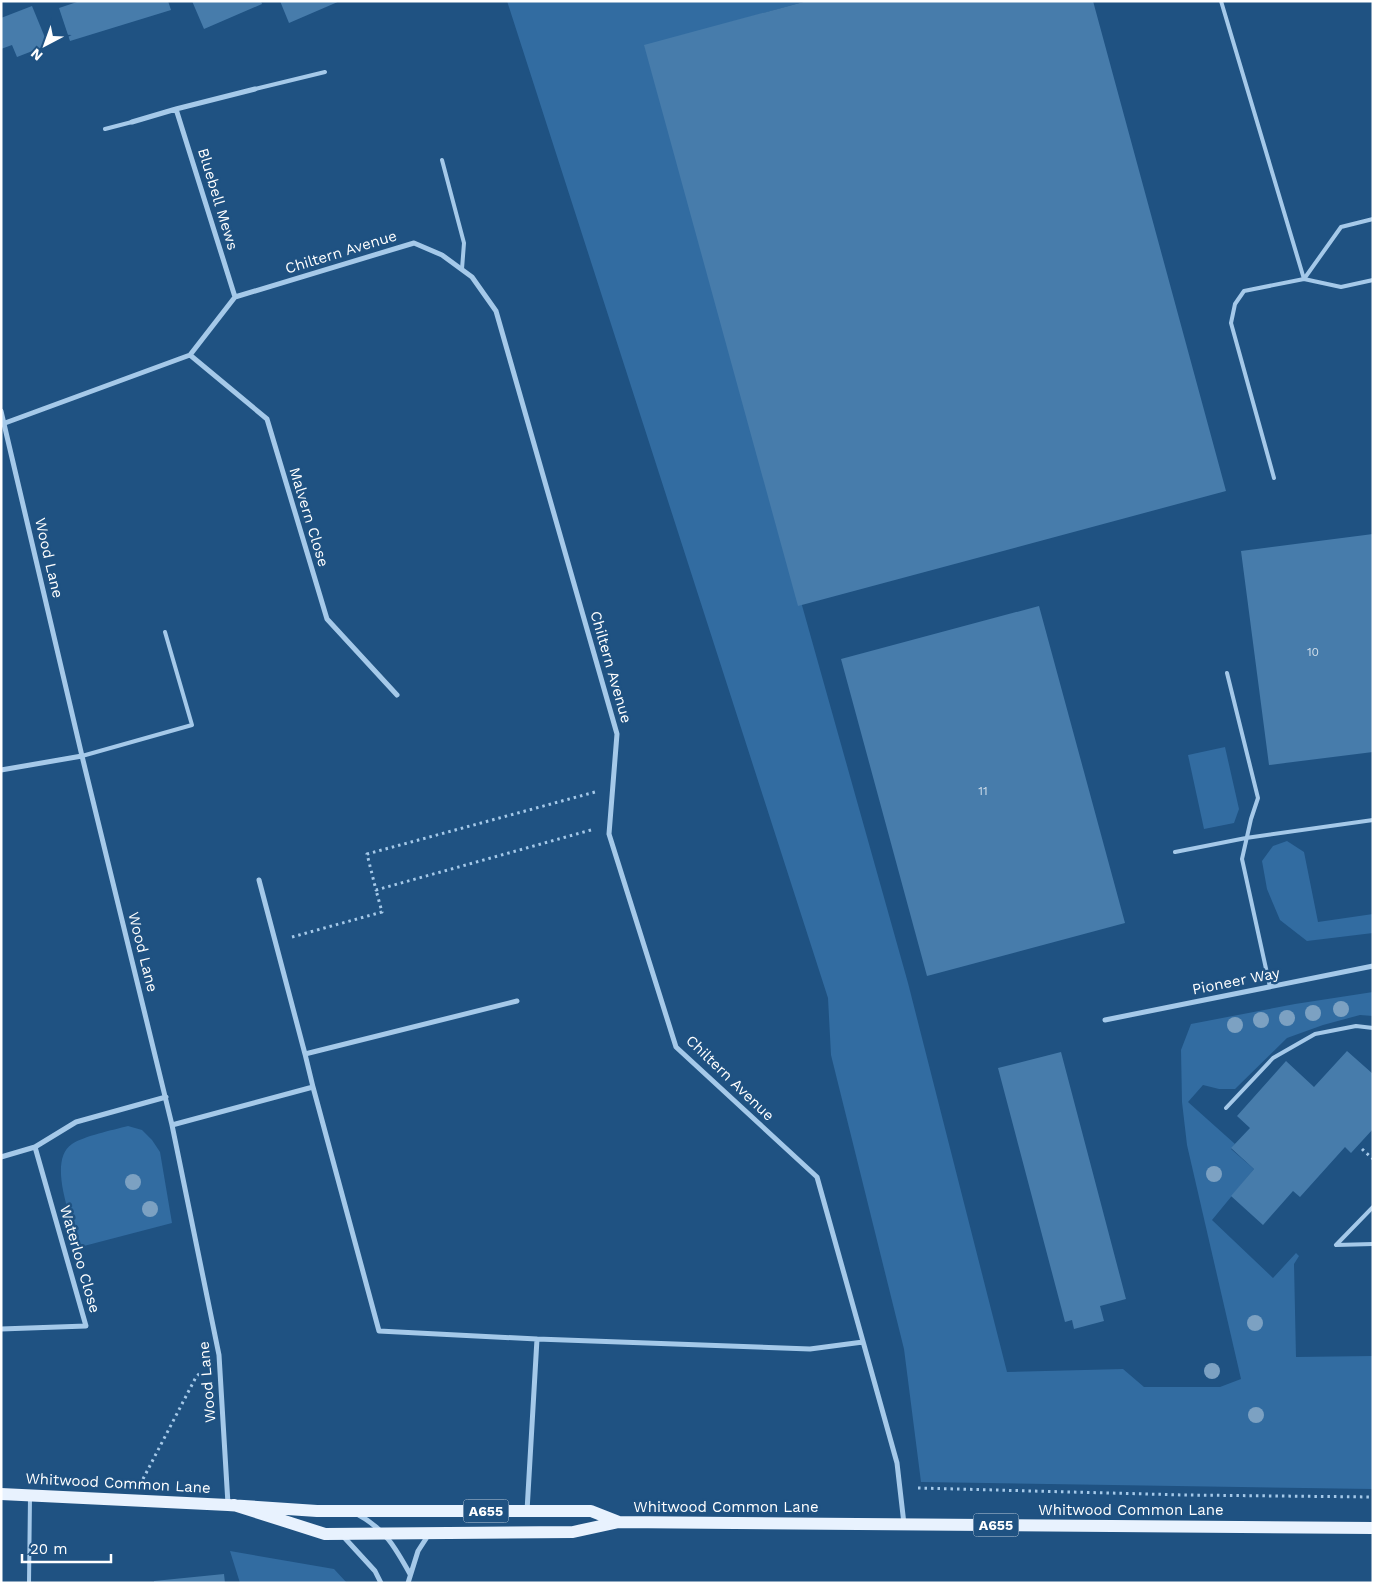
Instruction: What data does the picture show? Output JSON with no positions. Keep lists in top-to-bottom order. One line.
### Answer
{"streets":{"main road":["Whitwood Common Lane","A655"],"street":["Bluebell Mews","Chiltern Avenue","Malvern Close","Wood Lane","Pioneer Way","Waterloo Close"]},"crossings":[["Bluebell Mews","Chiltern Avenue"],["Chiltern Avenue","Whitwood Common Lane"],["Wood Lane","Whitwood Common Lane"]],"house_numbers":["10","11"],"scale_bar":"20 m","north":"bottom left"}
